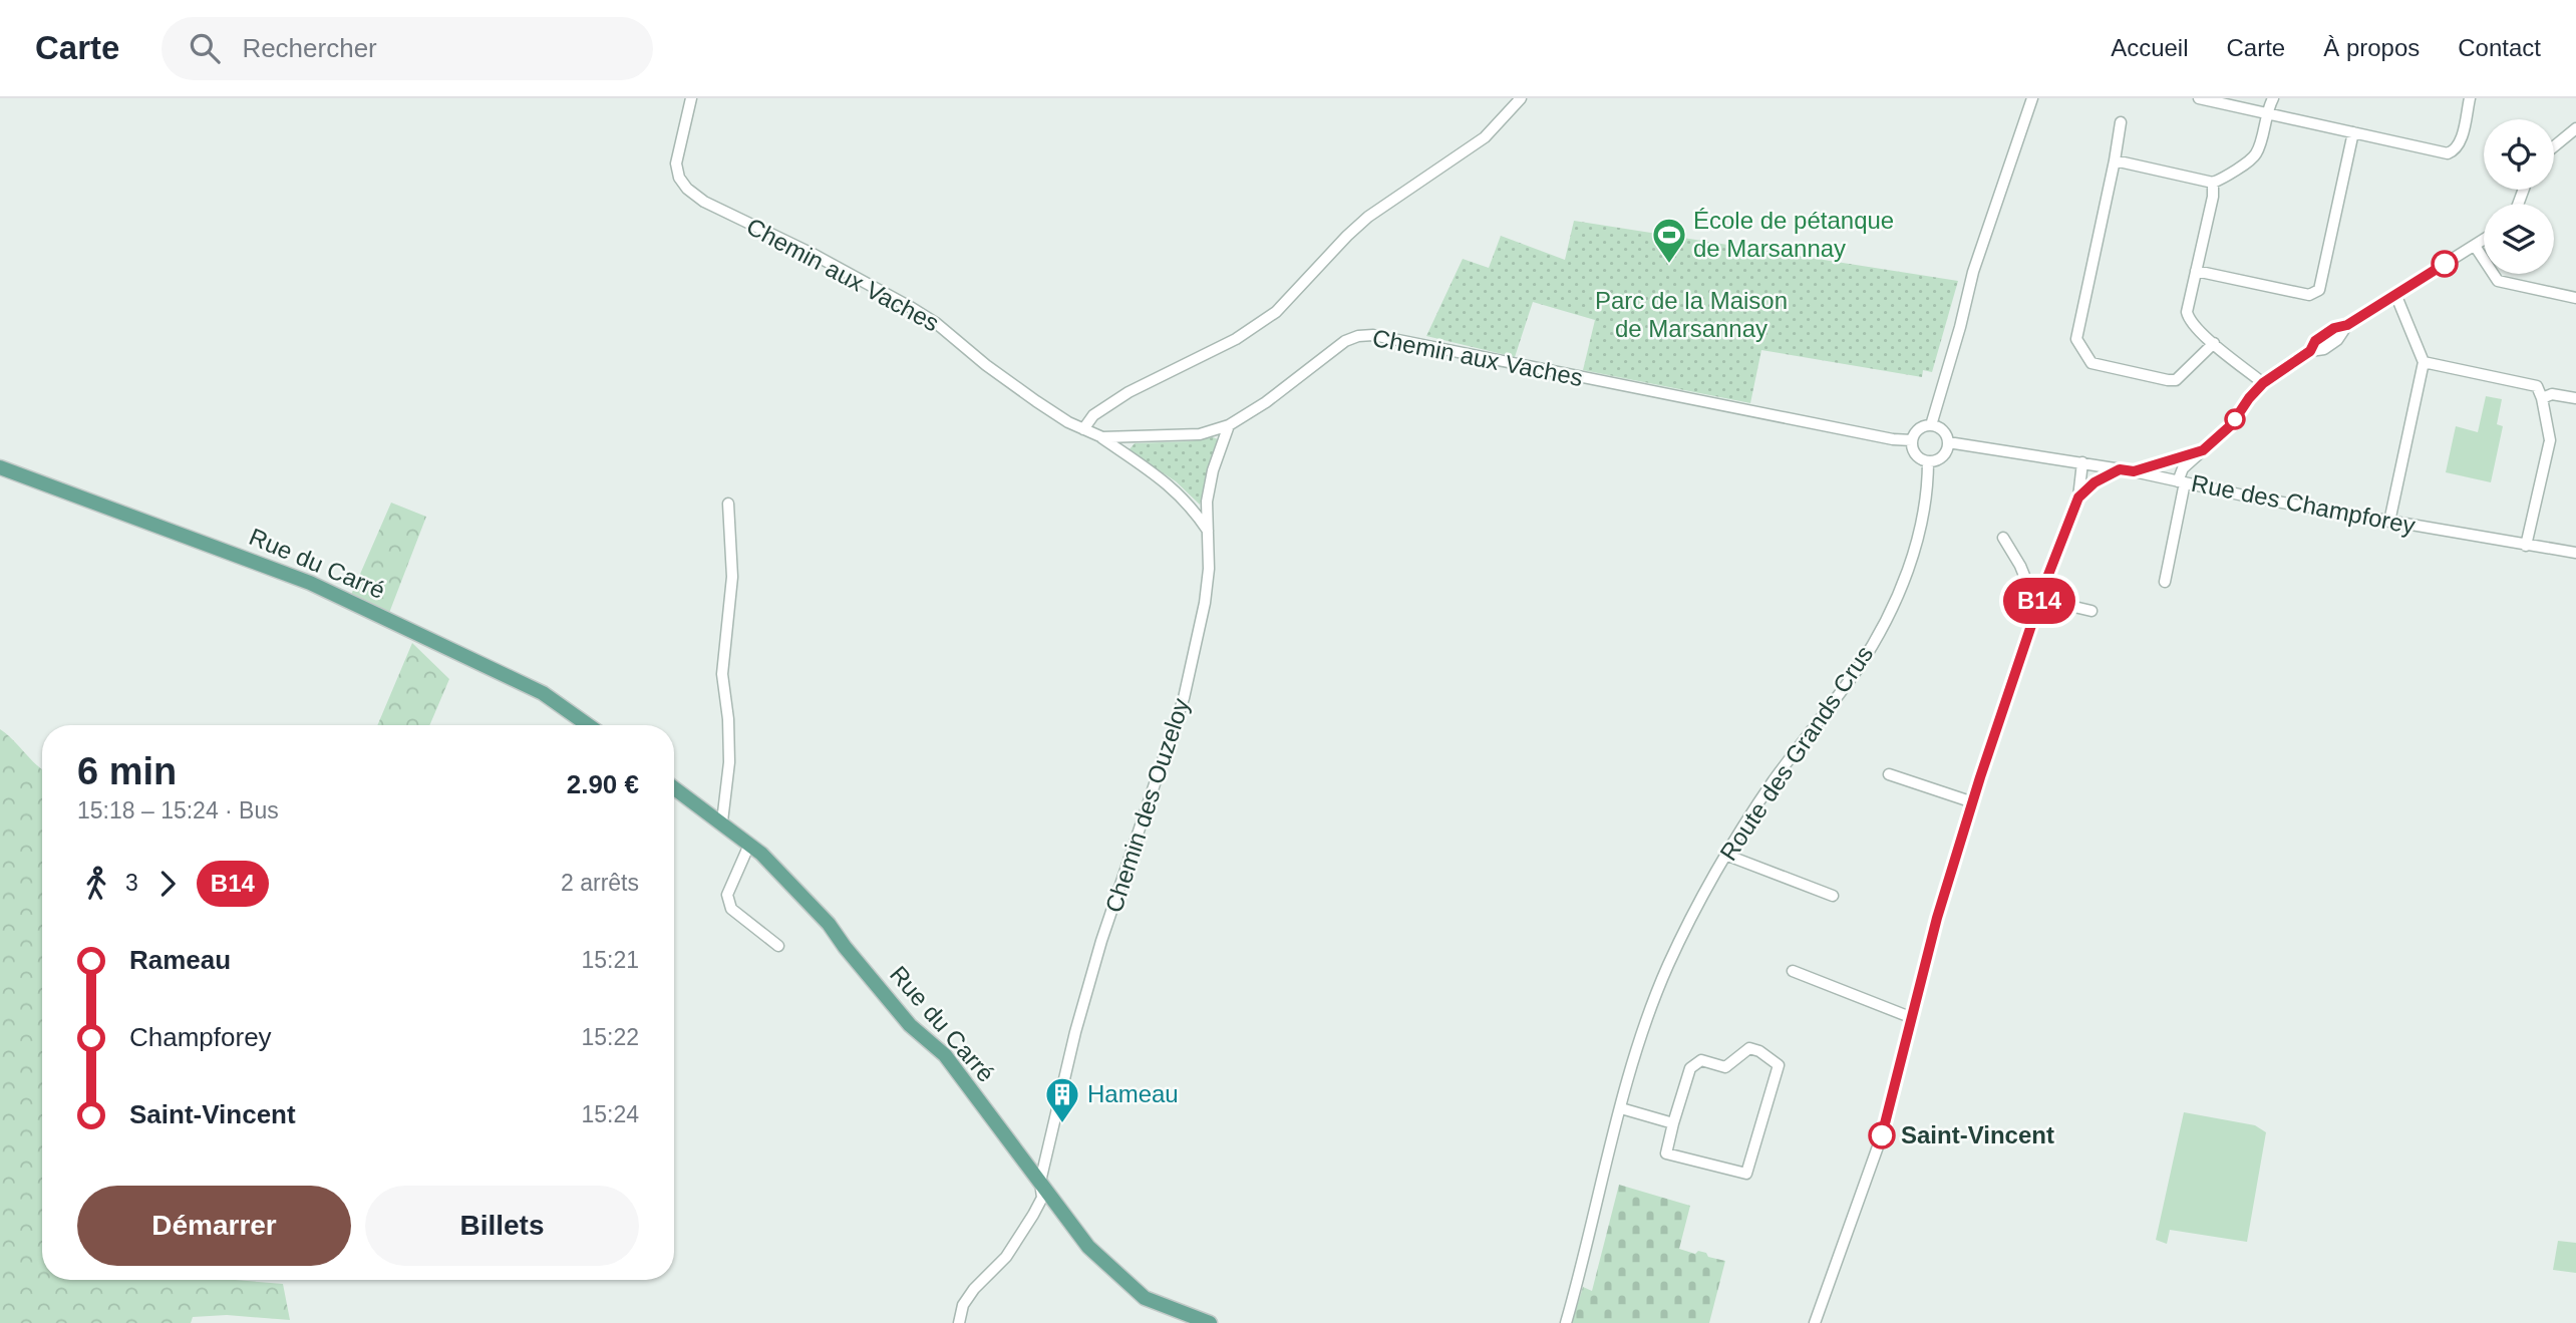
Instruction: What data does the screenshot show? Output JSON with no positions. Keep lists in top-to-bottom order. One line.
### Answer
{"streets":{"main road":["Rue du Carré"],"street":["Chemin aux Vaches","Rue des Champforey","Route des Grands Crus","Chemin des Ouzeloy"]},"crossings":[["Chemin aux Vaches","Rue des Champforey"],["Chemin aux Vaches","Route des Grands Crus"],["Chemin aux Vaches","Chemin des Ouzeloy"],["Rue des Champforey","Route des Grands Crus"],["Rue du Carré","Chemin des Ouzeloy"]],"parks":["Parc de la Maison de Marsannay"],"places":{"sports":["École de pétanque de Marsannay"],"building":["Hameau"],"other":["Saint-Vincent"]},"lines":["bus line B14"],"page":{"header":"Carte","search":"Rechercher","nav":["Accueil","Carte","À propos","Contact"],"on_map":"B14","heading":["6 min","15:18 – 15:24 · Bus","2.90 €"],"legs":["3","B14","2 arrêts"],"list":[{"name":"Rameau","value":"15:21"},{"name":"Champforey","value":"15:22"},{"name":"Saint-Vincent","value":"15:24"}],"buttons":["Démarrer","Billets"]}}
